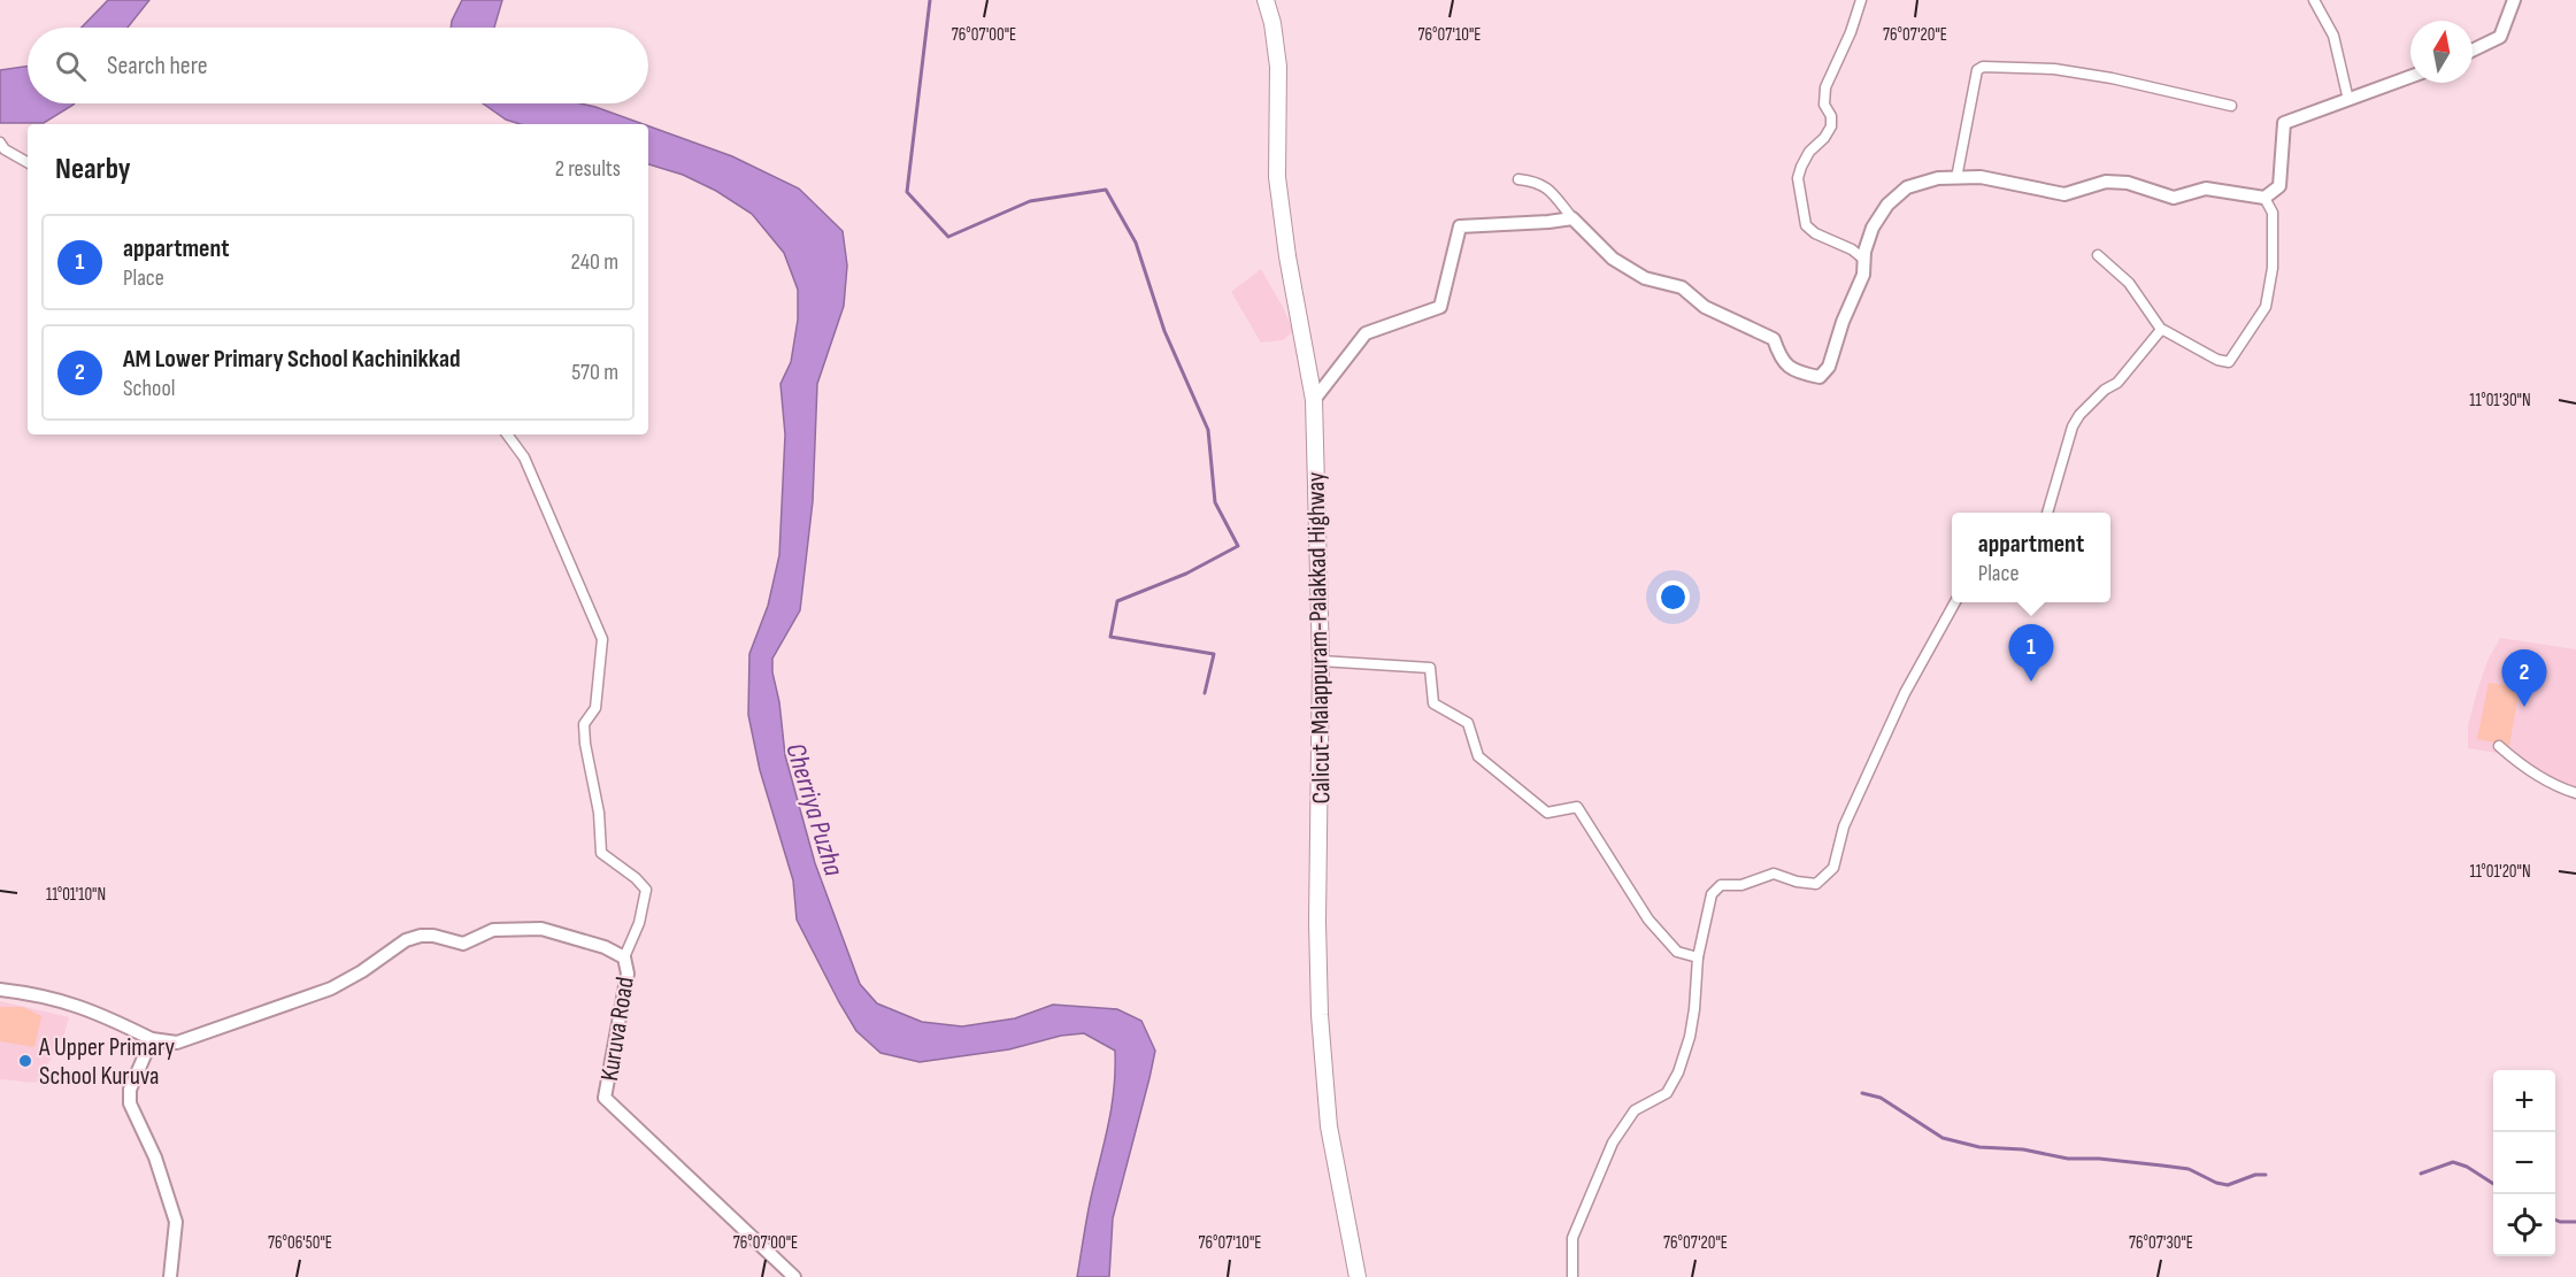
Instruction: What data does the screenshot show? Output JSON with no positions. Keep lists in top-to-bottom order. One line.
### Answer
{"streets":{"highway":["Calicut-Malappuram-Palakkad Highway"],"main road":["Kuruva Road"]},"water":["Cherriya Puzha"],"places":["A Upper Primary School Kuruva"],"north":"top","page":{"search":"Search here","heading":["Nearby","2 results"],"list":[{"mark":"1","name":"appartment","note":"Place","value":"240 m"},{"mark":"2","name":"AM Lower Primary School Kachinikkad","note":"School","value":"570 m"}],"popup":["appartment","Place"],"pins":["1","2"],"map_buttons":["+","−"]},"coordinates":["76°07'00\"E","76°07'10\"E","76°07'20\"E","11°01'30\"N","11°01'20\"N","11°01'10\"N","76°06'50\"E","76°07'30\"E"]}
